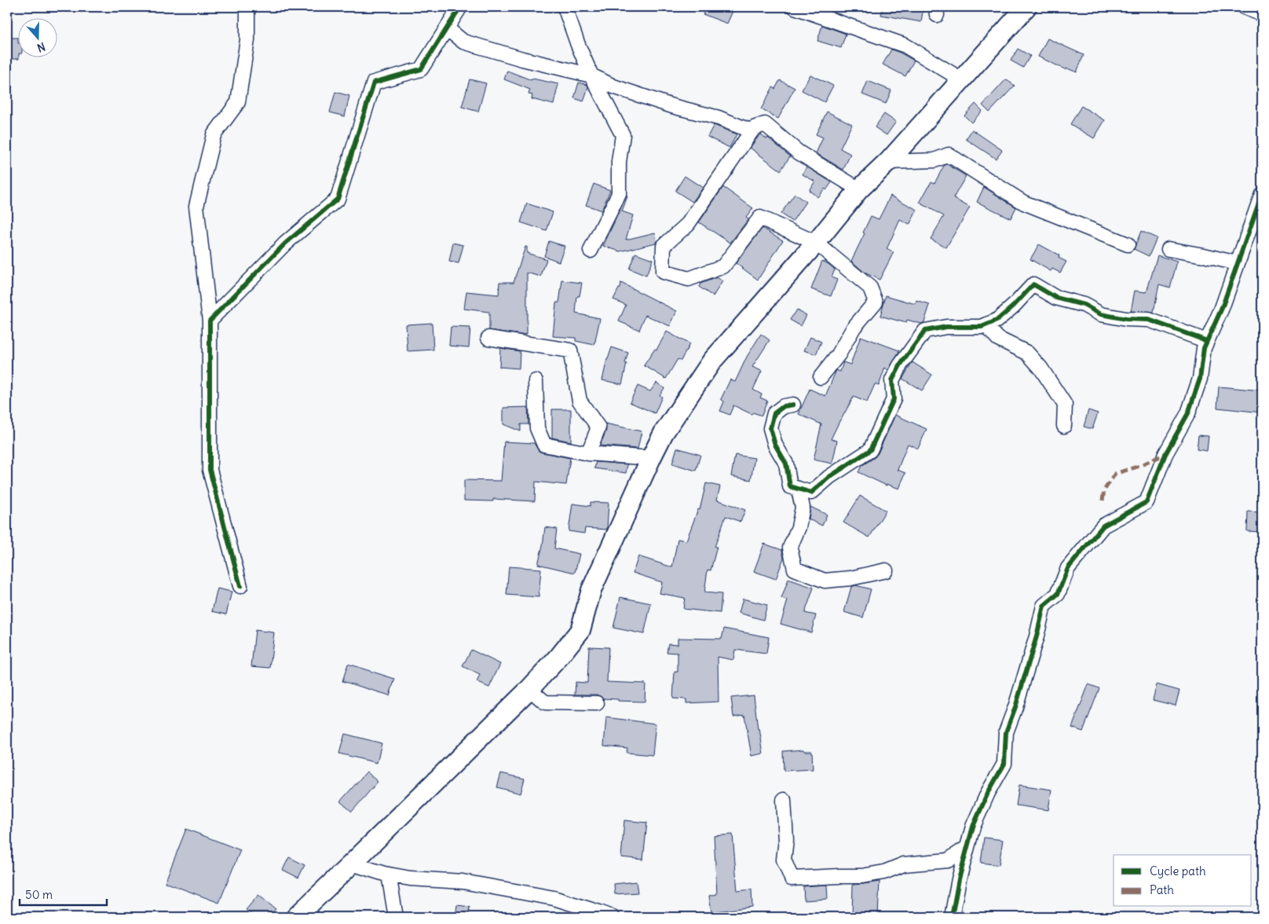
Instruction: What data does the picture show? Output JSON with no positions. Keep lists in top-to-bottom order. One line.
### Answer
{"legend":["Cycle path","Path"],"scale_bar":"50 m","north":"bottom"}
